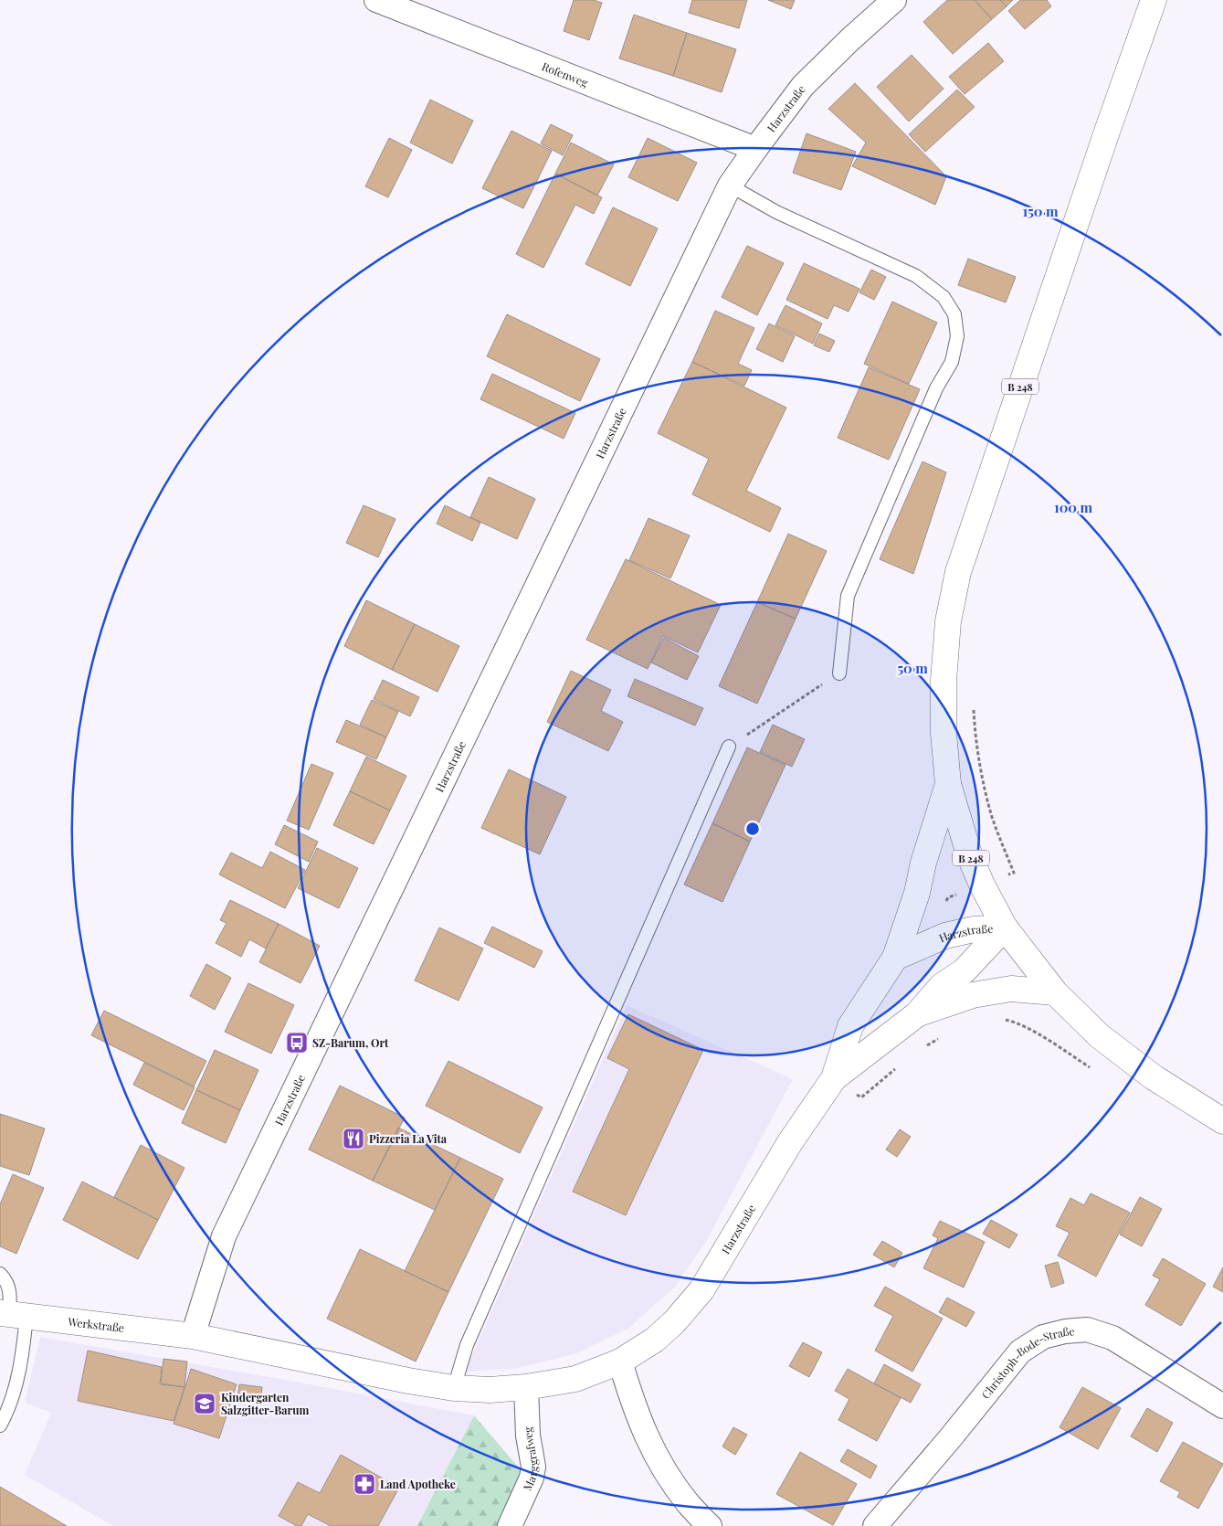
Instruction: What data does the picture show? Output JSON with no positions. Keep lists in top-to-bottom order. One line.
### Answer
{"streets":{"main road":["Harzstraße","B 248","Werkstraße"],"street":["Rofenweg","Christoph-Bode-Straße","Marggrafweg"]},"crossings":[["Rofenweg","Harzstraße"],["Harzstraße","B 248"],["Harzstraße","Werkstraße"],["Harzstraße","Marggrafweg"]],"places":{"bus stop":["SZ-Barum, Ort"],"restaurant":["Pizzeria La Vita"],"school or university":["Kindergarten Salzgitter-Barum"],"pharmacy":["Land Apotheke"]},"rings":["150 m","100 m","50 m"]}
